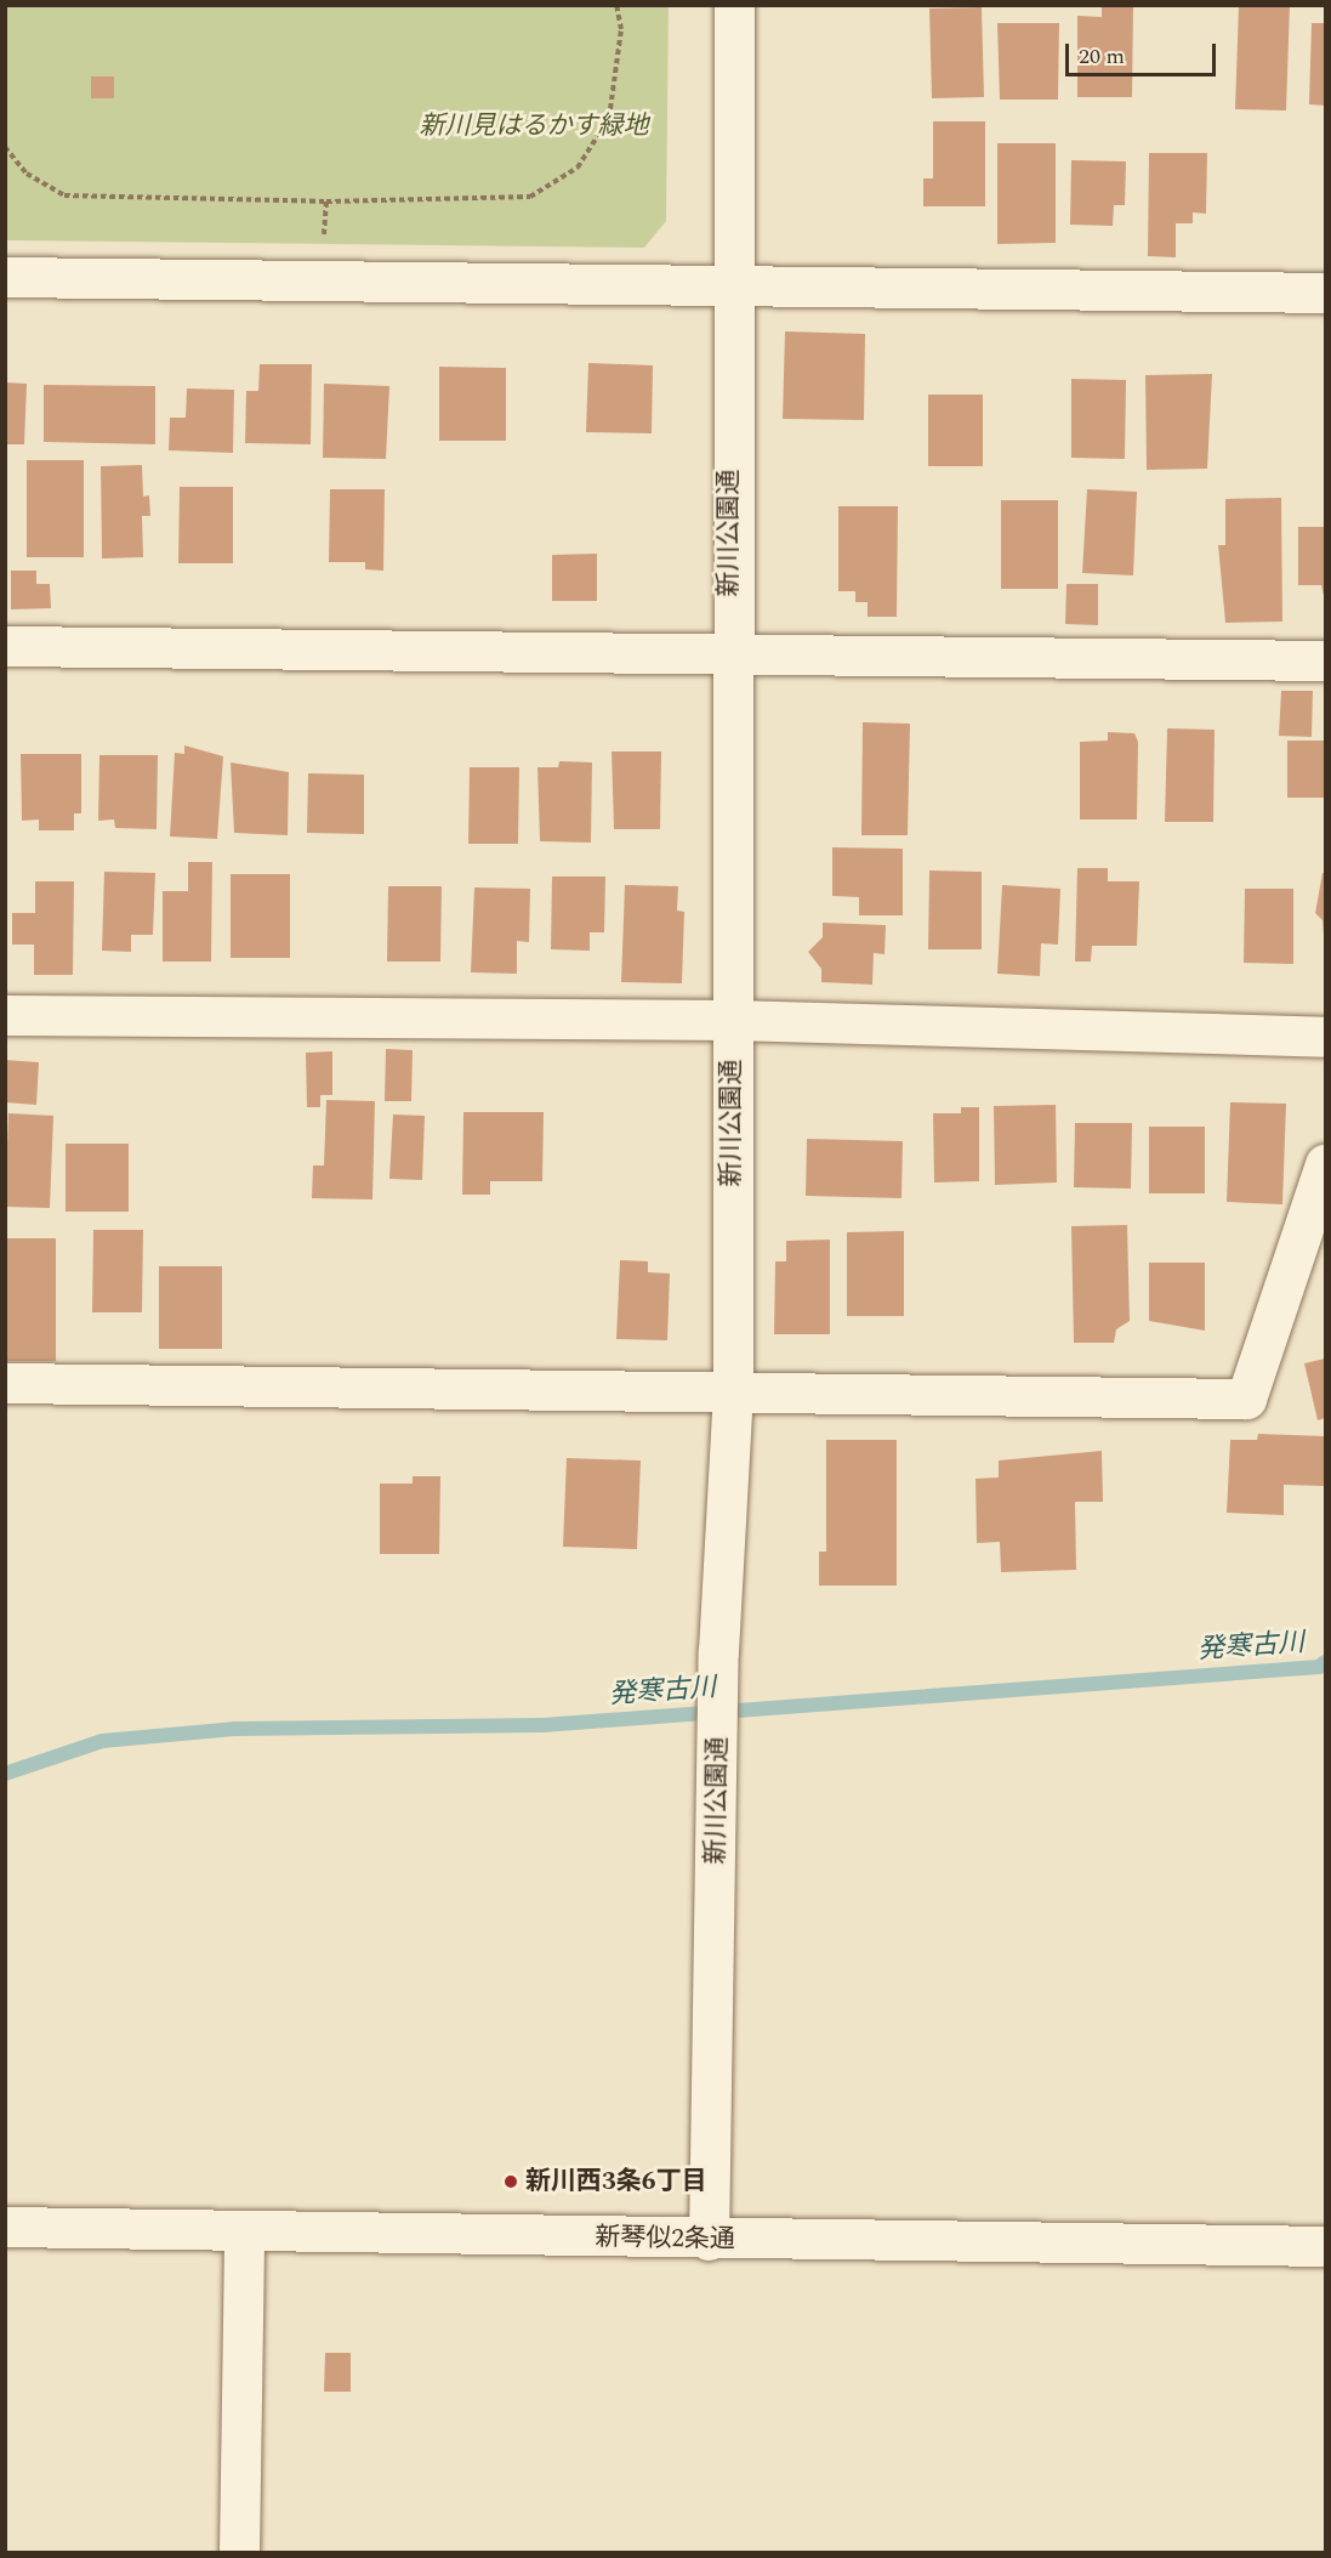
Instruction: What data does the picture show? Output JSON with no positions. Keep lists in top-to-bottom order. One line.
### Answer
{"streets":{"street":["新川公園通","新琴似2条通"]},"crossings":[["新川公園通","新琴似2条通"]],"water":["発寒古川"],"parks":["新川見はるかす緑地"],"places":["新川西3条6丁目"],"scale_bar":"20 m"}
